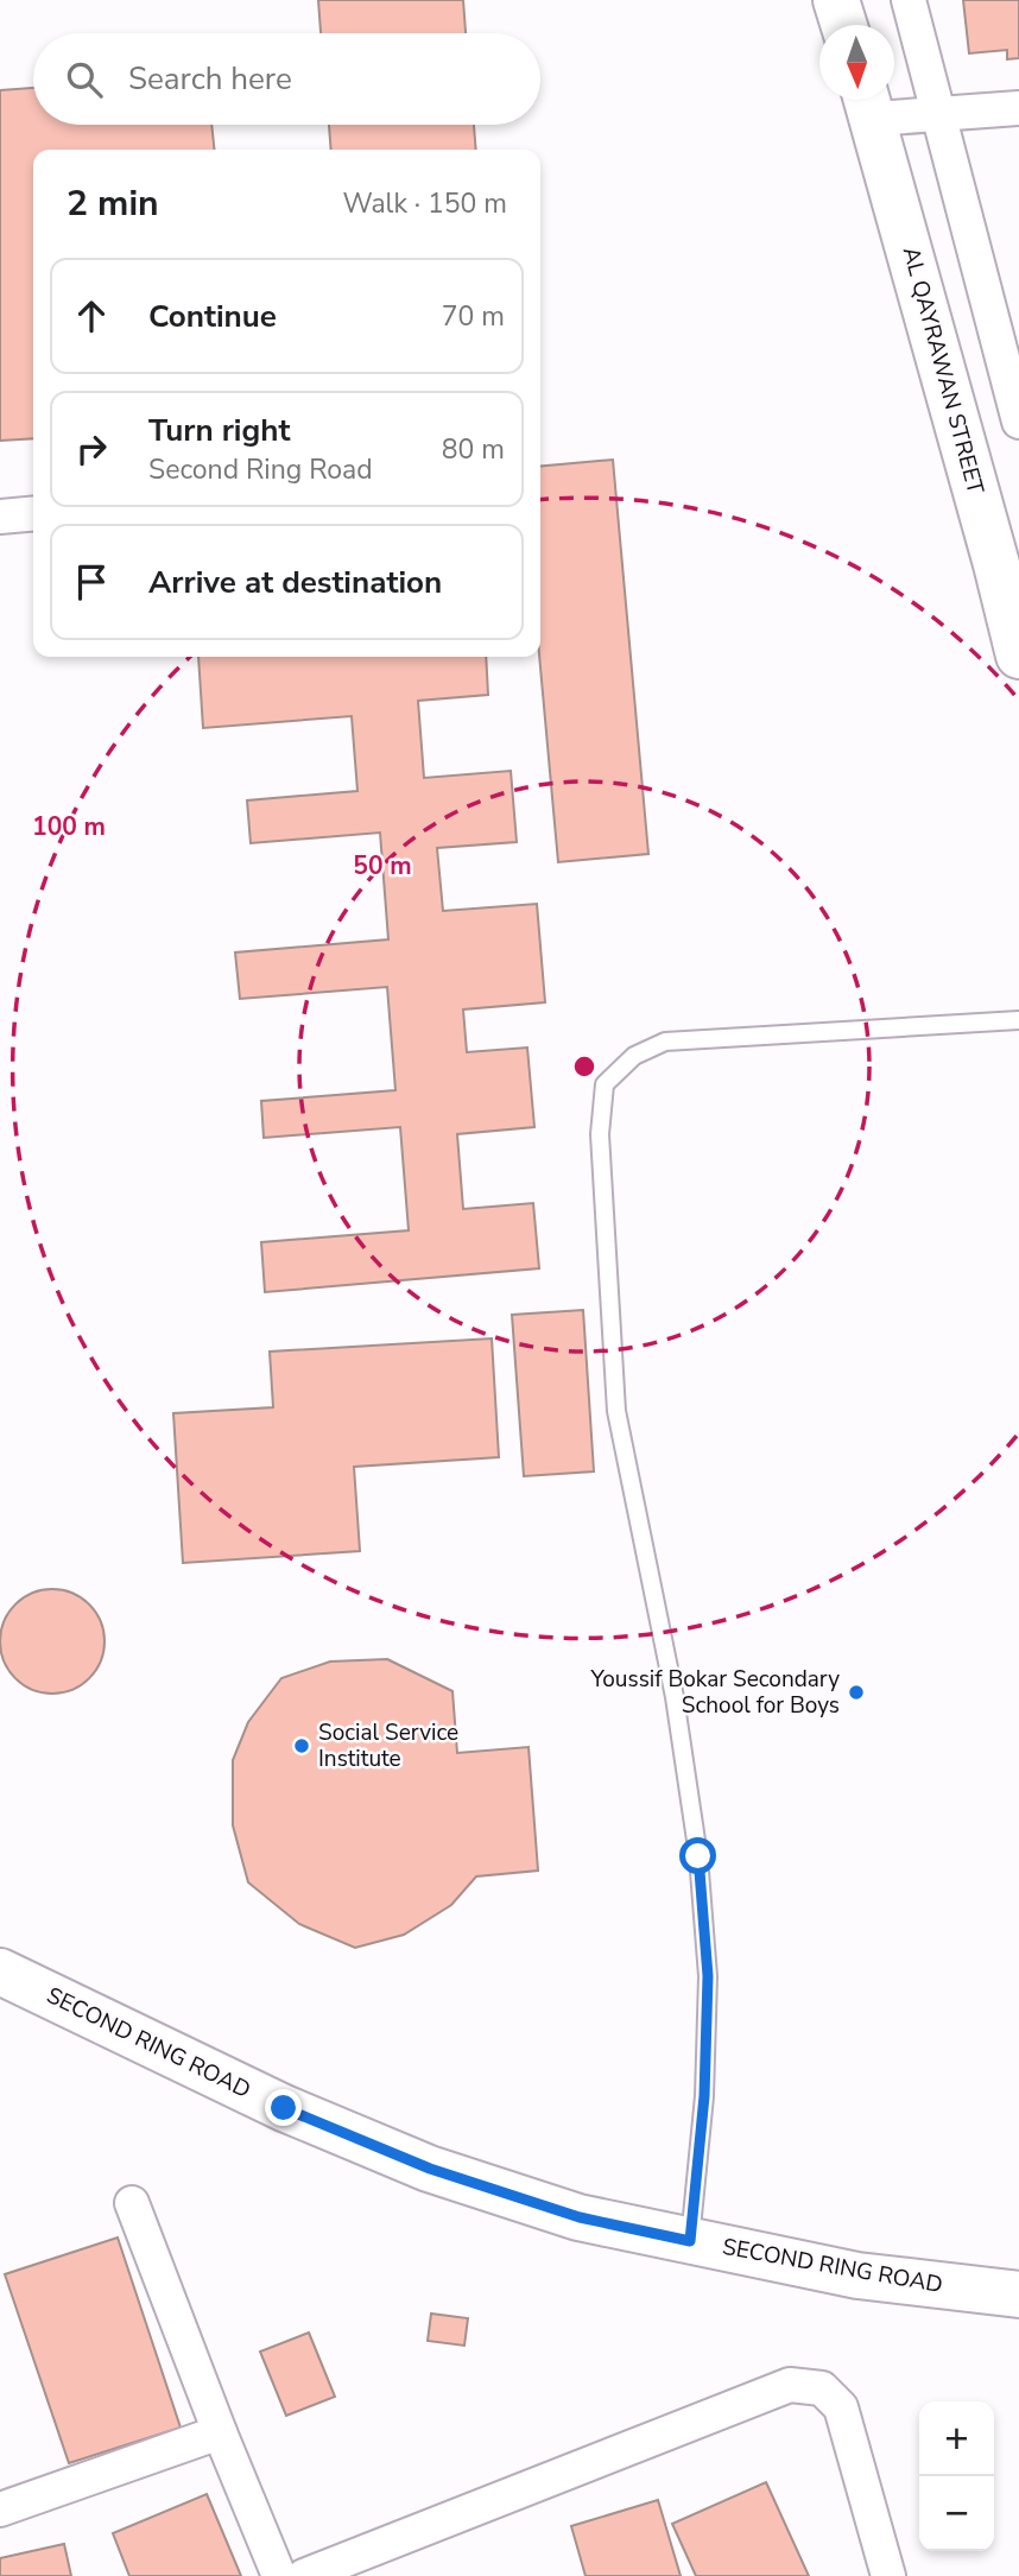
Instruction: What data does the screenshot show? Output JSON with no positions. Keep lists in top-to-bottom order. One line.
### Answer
{"streets":{"main road":["AL QAYRAWAN STREET","SECOND RING ROAD"]},"places":["Youssif Bokar Secondary School for Boys","Social Service Institute"],"north":"bottom","page":{"search":"Search here","heading":["2 min","Walk · 150 m"],"list":[["Continue","70 m"],["Turn right","Second Ring Road","80 m"],"Arrive at destination"],"map_buttons":["+","−"]},"rings":["100 m","50 m"]}
